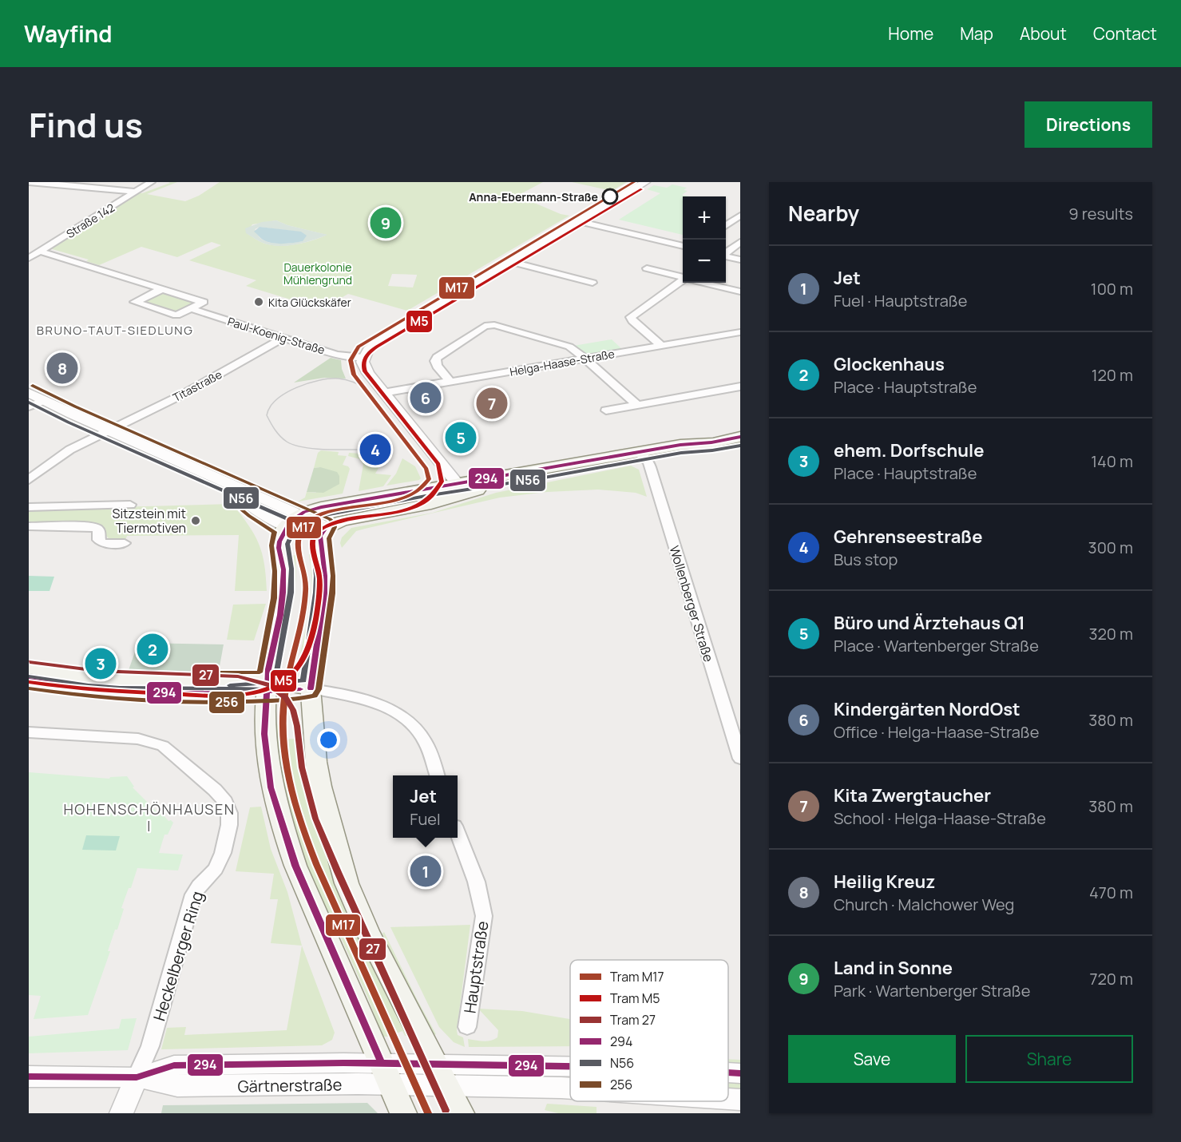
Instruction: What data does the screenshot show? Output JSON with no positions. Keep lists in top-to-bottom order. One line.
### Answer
{"streets":{"street":["Straße 142","Paul-Koenig-Straße","Helga-Haase-Straße","Titastraße","Wollenberger Straße","Heckelberger Ring","Hauptstraße","Gärtnerstraße"]},"crossings":[["Paul-Koenig-Straße","Titastraße"],["Heckelberger Ring","Gärtnerstraße"]],"districts":["BRUNO-TAUT-SIEDLUNG","HOHENSCHÖNHAUSEN I"],"parks":["Dauerkolonie Mühlengrund"],"places":["Anna-Ebermann-Straße","Kita Glückskäfer","Sitzstein mit Tiermotiven"],"lines":["tram line M17","tram line M5","transit line 256","transit line N56","transit line 294","tram line 27"],"legend":["Tram M17","Tram M5","Tram 27","294","N56","256"],"page":{"header":"Wayfind","nav":["Home","Map","About","Contact"],"title":"Find us","buttons":["Directions",["Save","Share"]],"heading":["Nearby","9 results"],"map_buttons":["+","−"],"pins":["9","8","6","7","5","4","2","3","1"],"list":[{"mark":"1","name":"Jet","note":"Fuel · Hauptstraße","value":"100 m"},{"mark":"2","name":"Glockenhaus","note":"Place · Hauptstraße","value":"120 m"},{"mark":"3","name":"ehem. Dorfschule","note":"Place · Hauptstraße","value":"140 m"},{"mark":"4","name":"Gehrenseestraße","note":"Bus stop","value":"300 m"},{"mark":"5","name":"Büro und Ärztehaus Q1","note":"Place · Wartenberger Straße","value":"320 m"},{"mark":"6","name":"Kindergärten NordOst","note":"Office · Helga-Haase-Straße","value":"380 m"},{"mark":"7","name":"Kita Zwergtaucher","note":"School · Helga-Haase-Straße","value":"380 m"},{"mark":"8","name":"Heilig Kreuz","note":"Church · Malchower Weg","value":"470 m"},{"mark":"9","name":"Land in Sonne","note":"Park · Wartenberger Straße","value":"720 m"}],"popup":["Jet","Fuel"]}}
